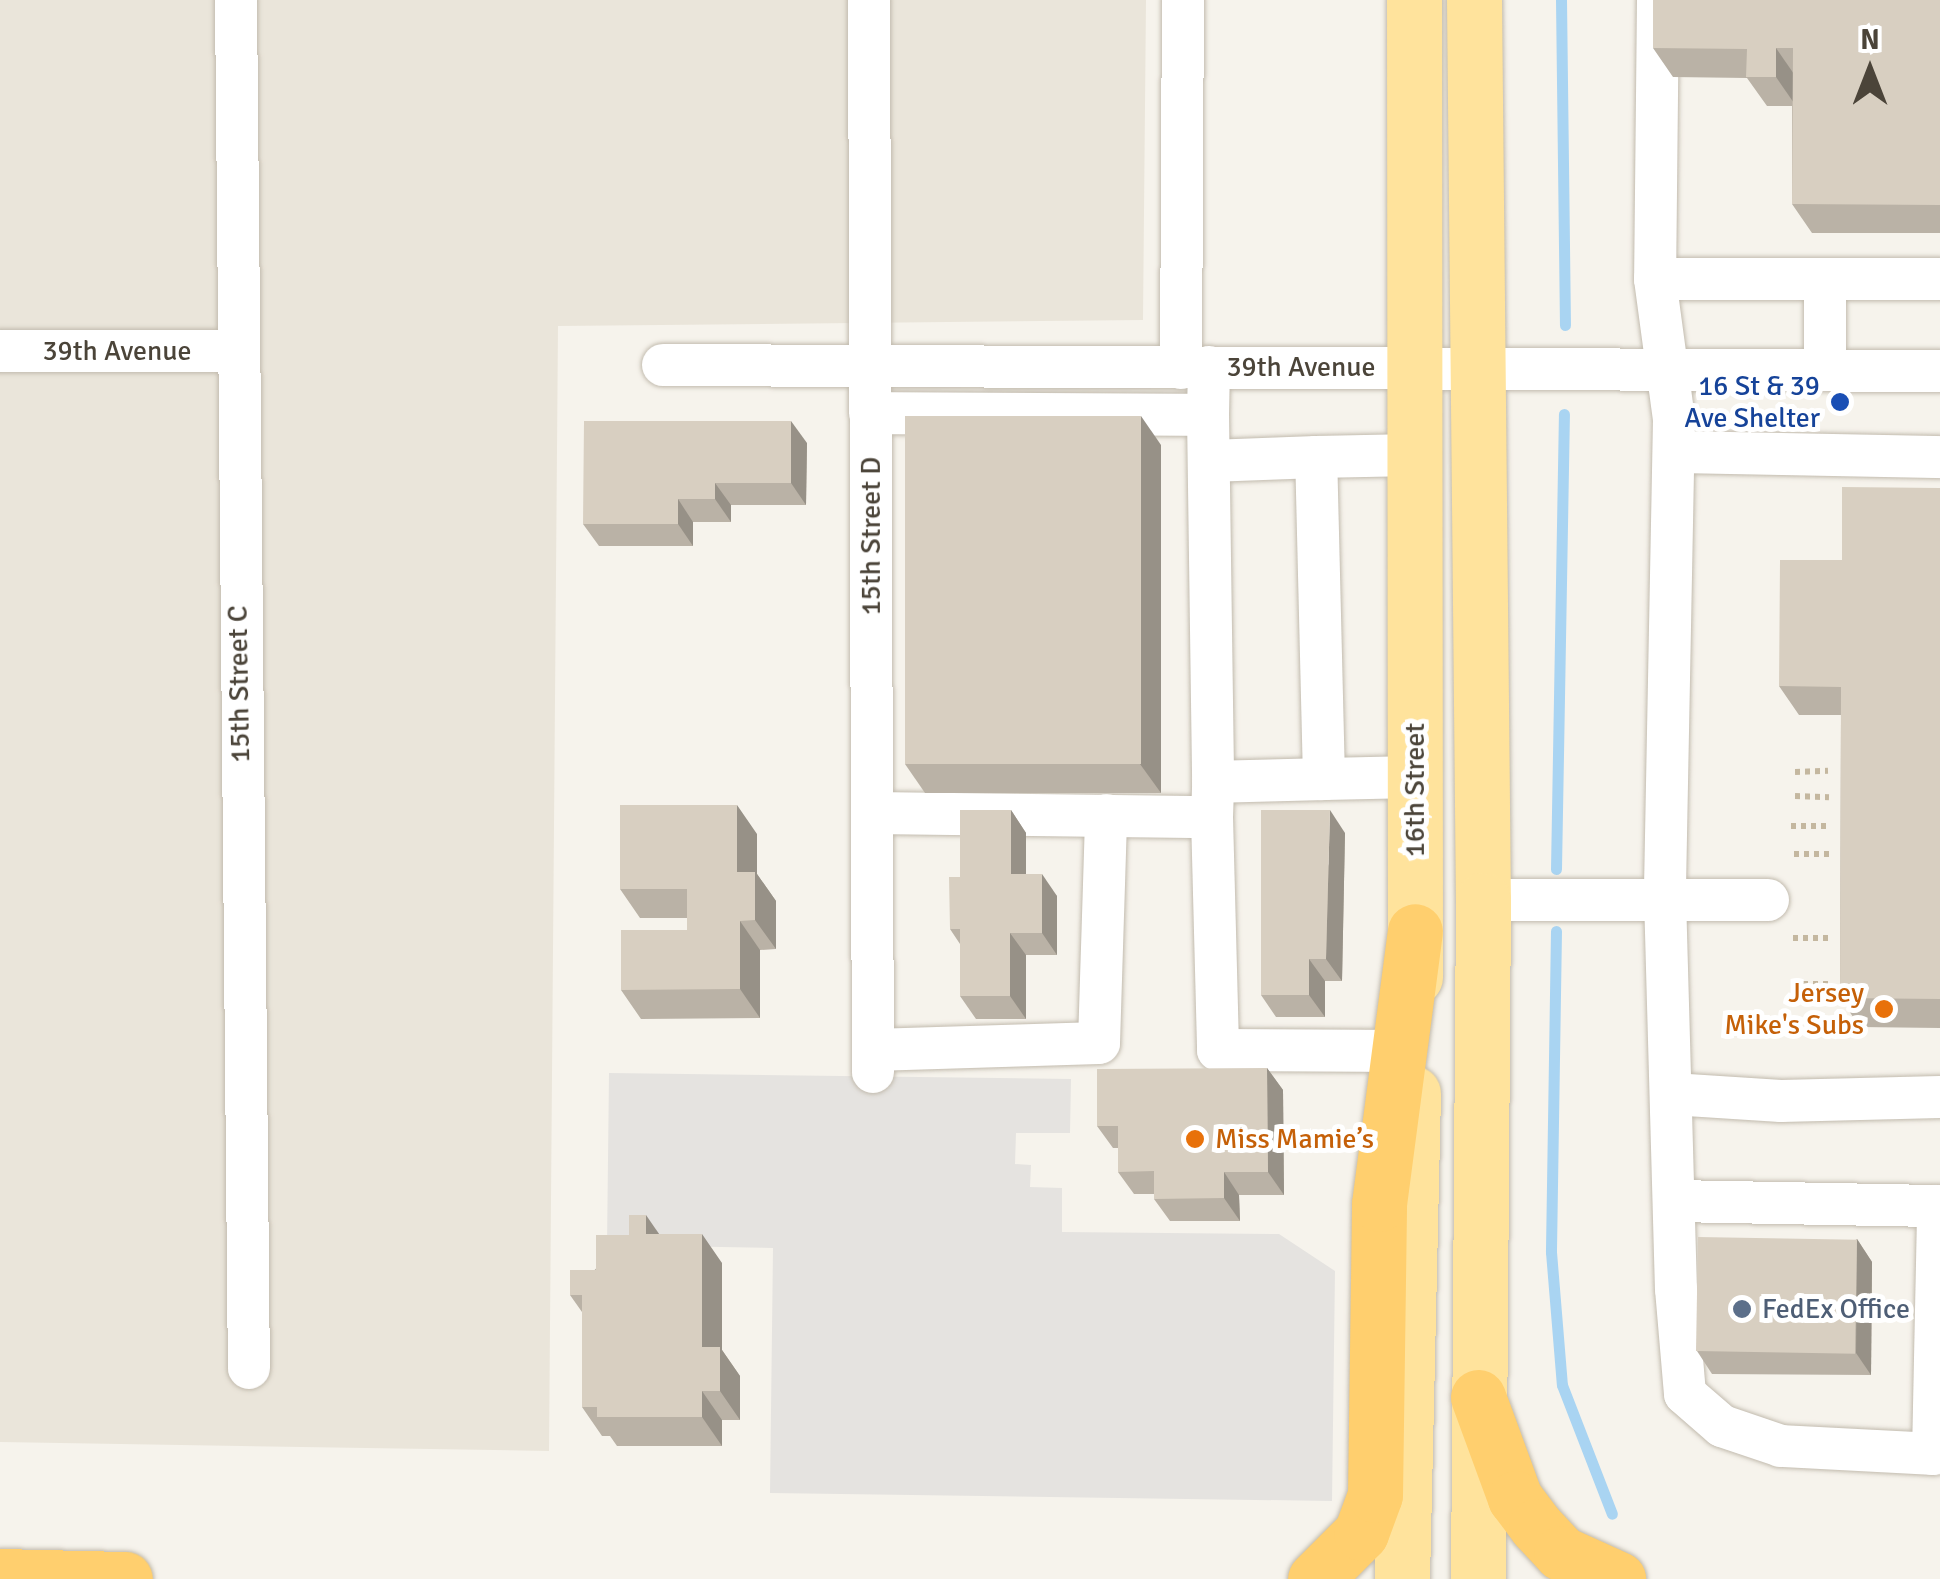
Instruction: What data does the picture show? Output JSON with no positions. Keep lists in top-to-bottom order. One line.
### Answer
{"streets":{"main road":["16th Street"],"street":["39th Avenue","15th Street D","15th Street C"]},"crossings":[["39th Avenue","15th Street D"],["39th Avenue","15th Street C"],["39th Avenue","16th Street"]],"places":["16 St & 39 Ave Shelter","Jersey Mike's Subs","Miss Mamie’s","FedEx Office"],"north":"top"}
